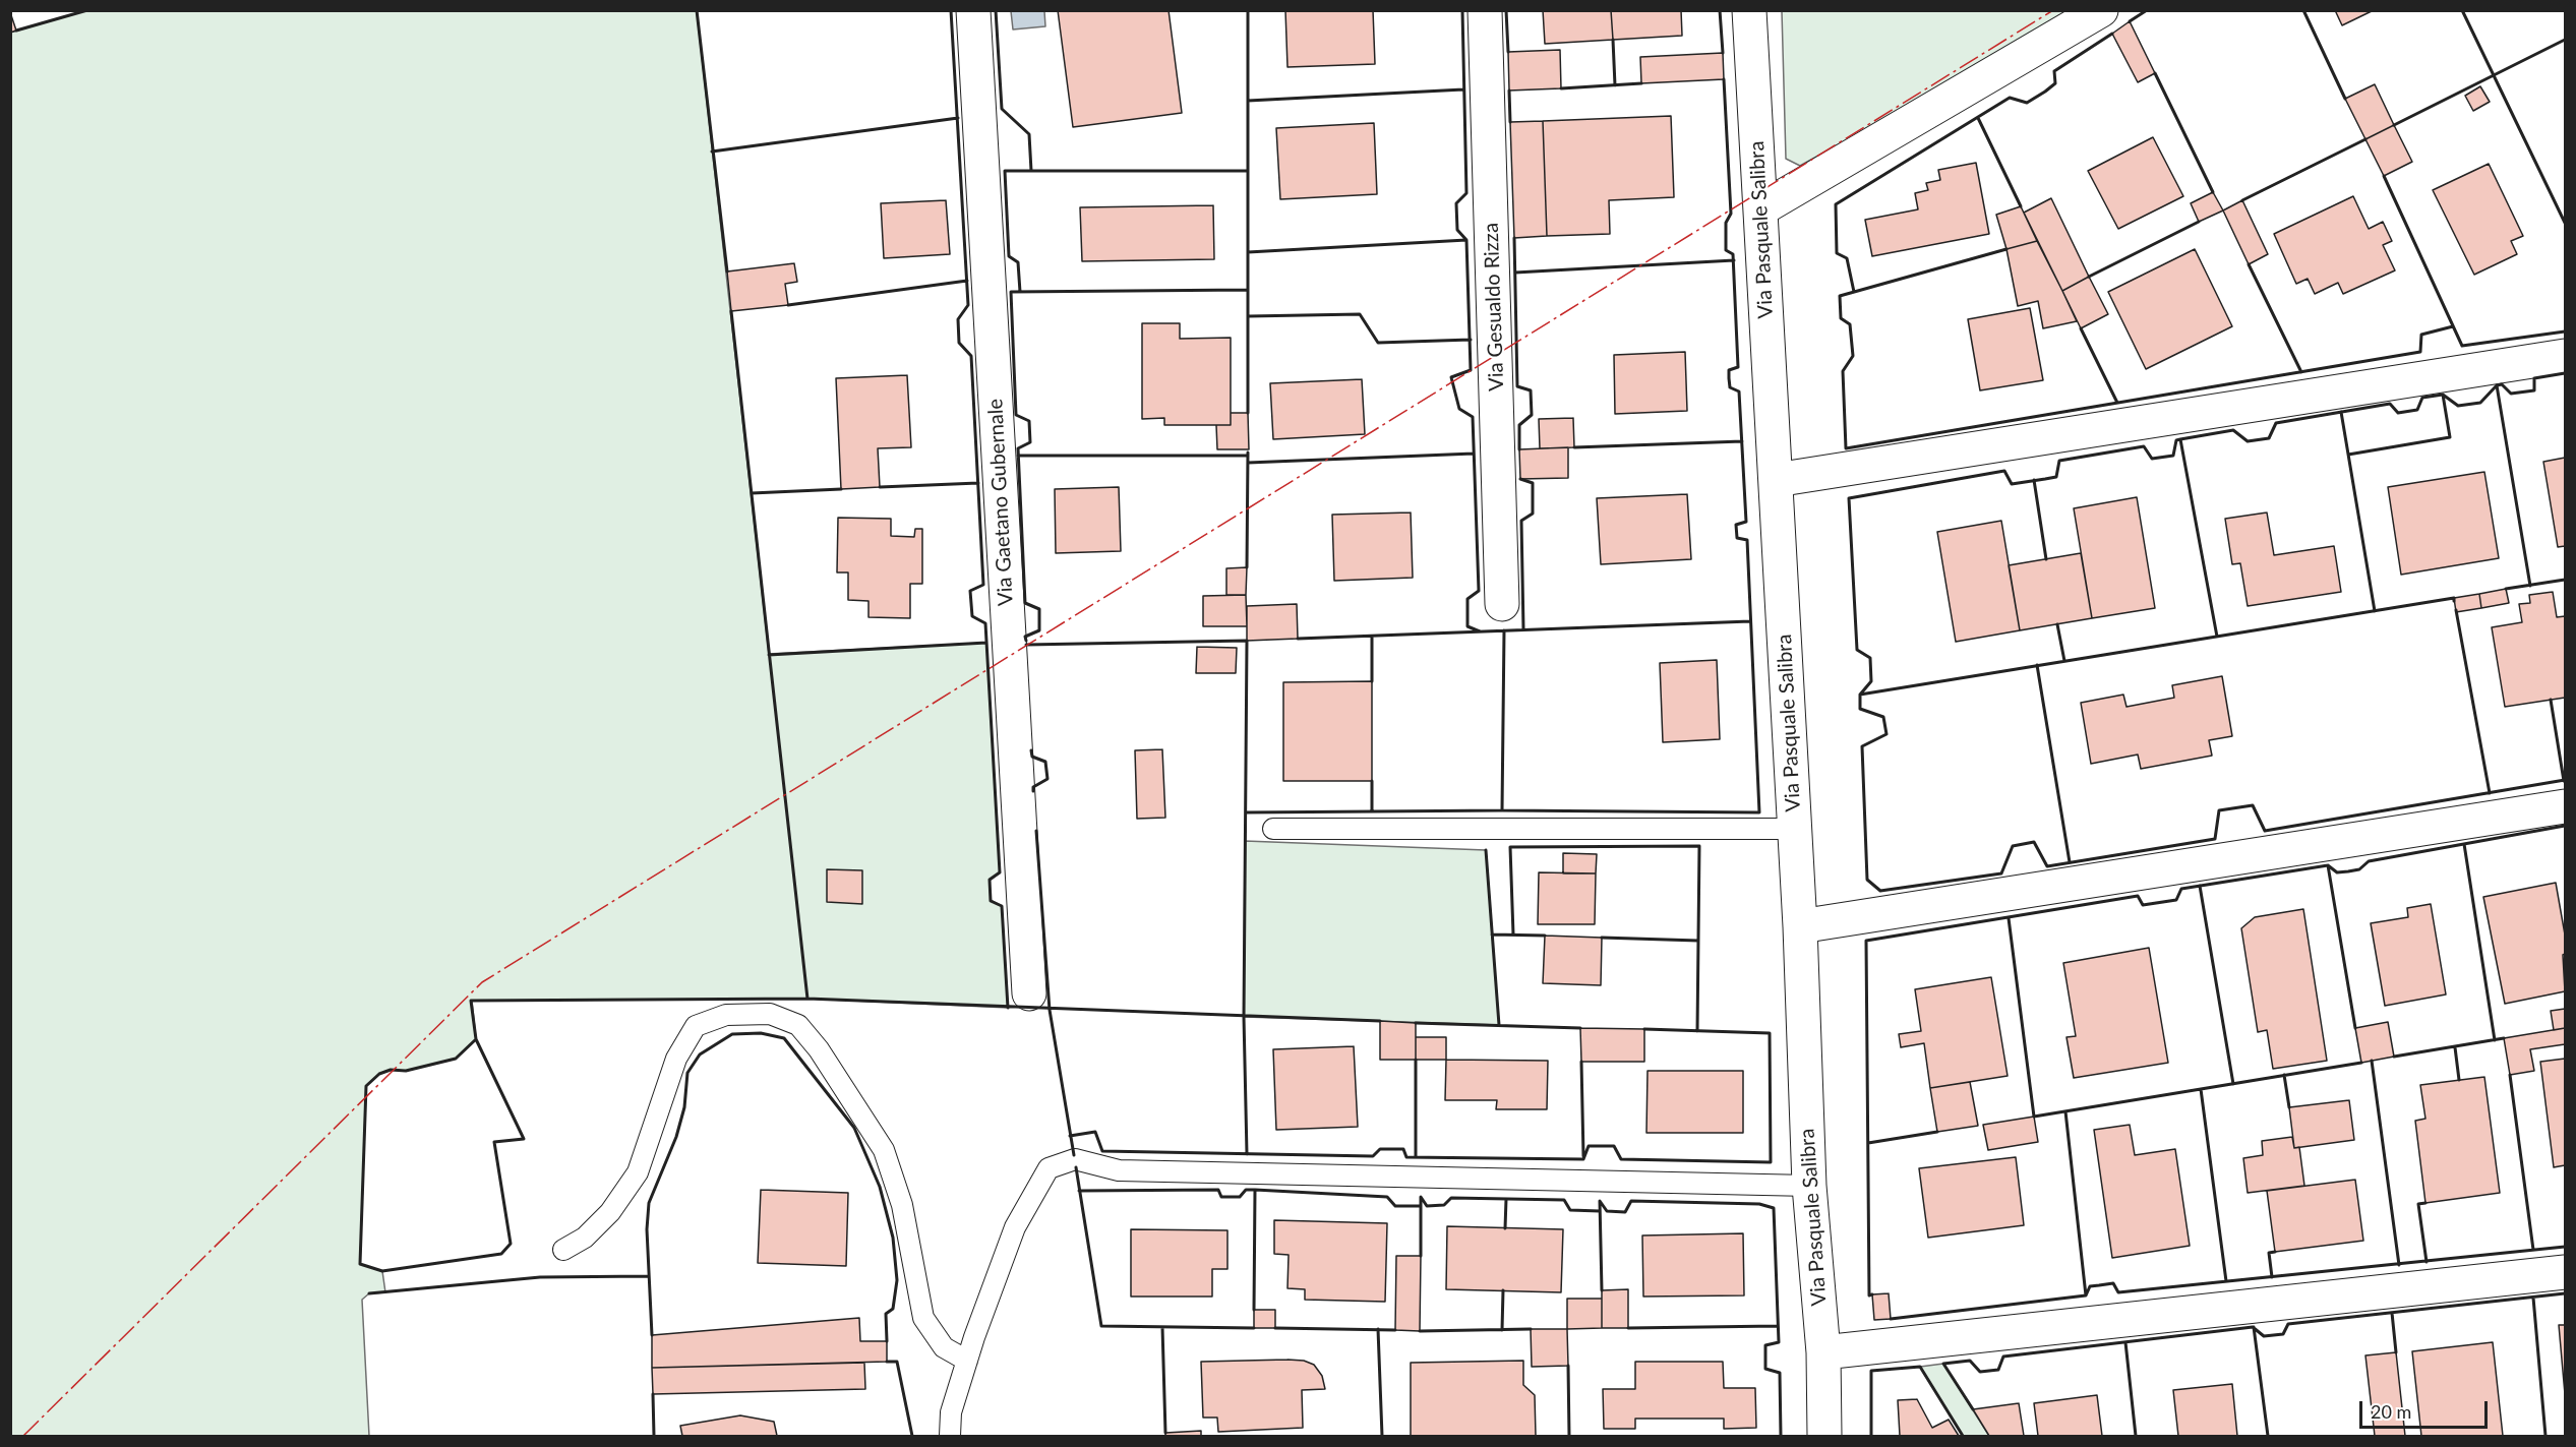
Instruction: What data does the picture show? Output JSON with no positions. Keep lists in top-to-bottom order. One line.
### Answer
{"streets":{"street":["Via Pasquale Salibra","Via Gesualdo Rizza","Via Gaetano Gubernale"]},"scale_bar":"20 m"}
